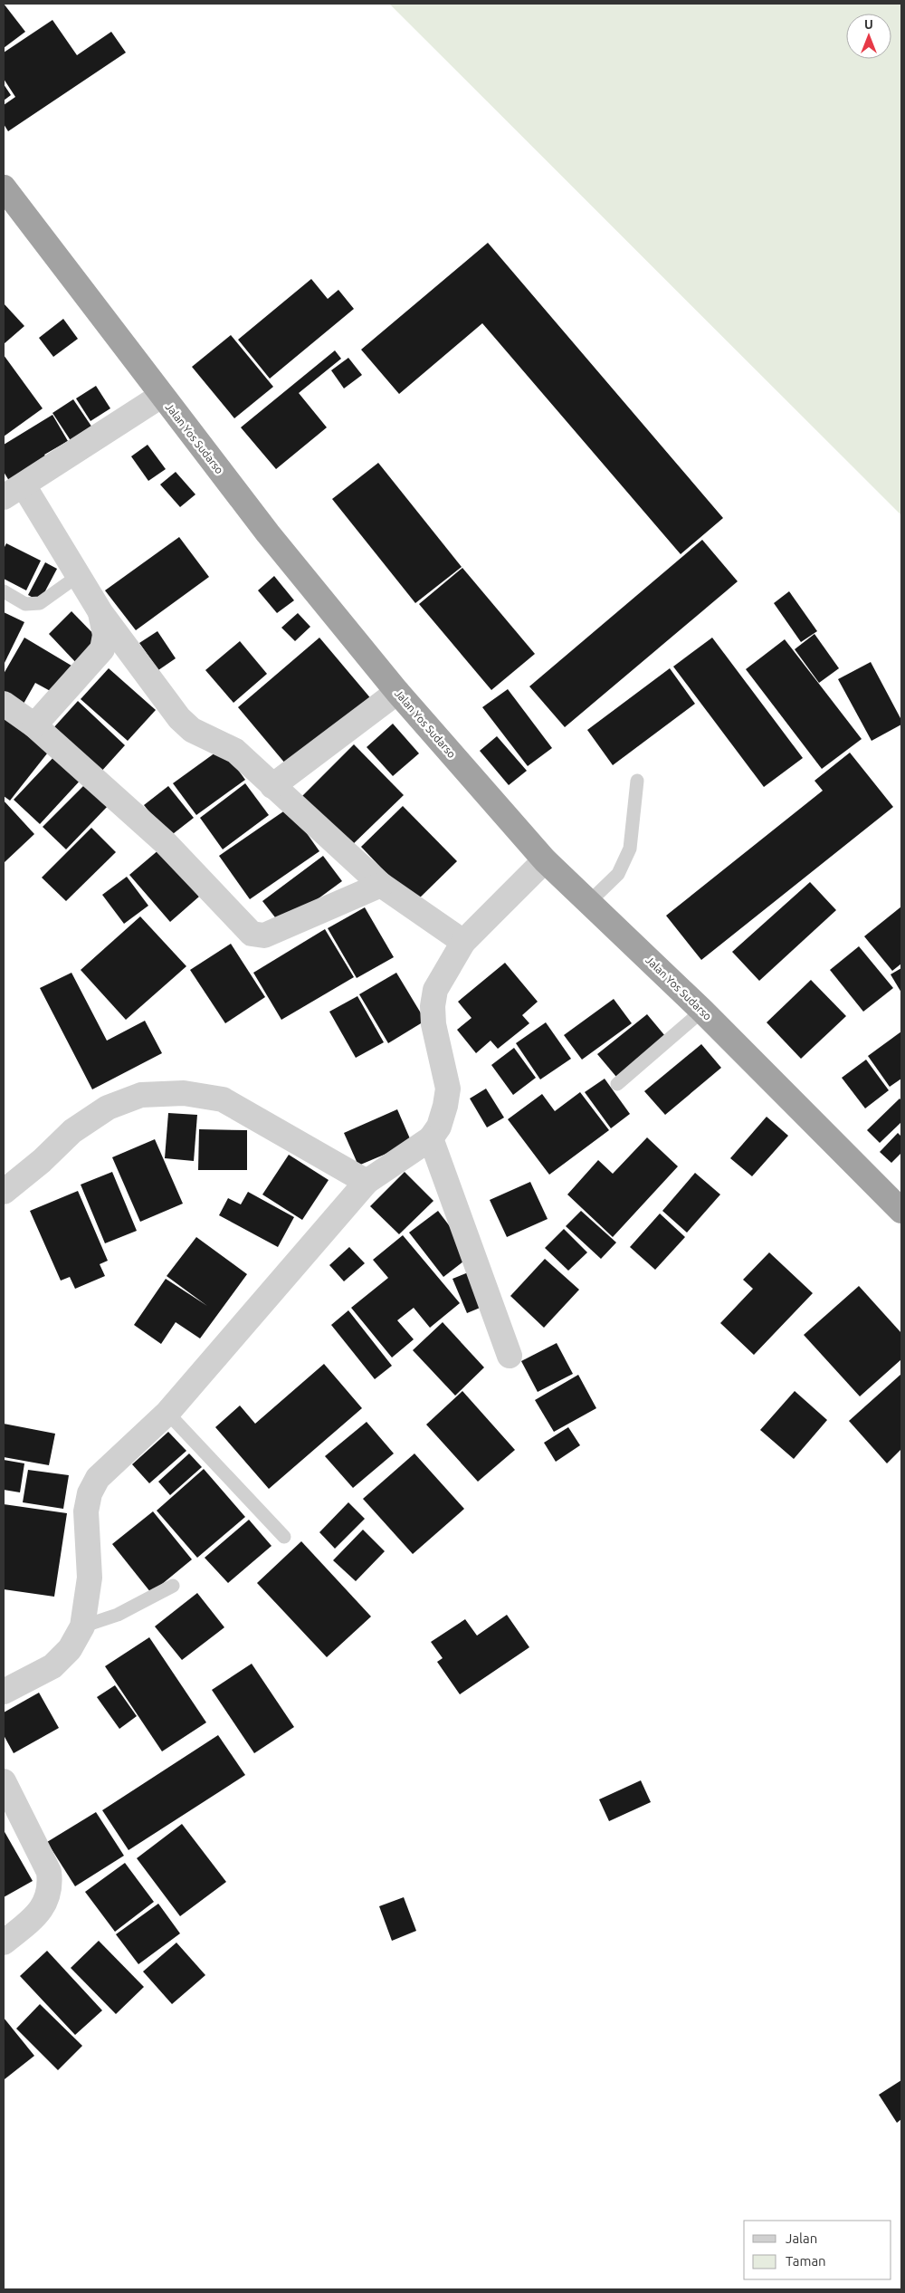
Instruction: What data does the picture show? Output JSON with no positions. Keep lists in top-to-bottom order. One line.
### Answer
{"streets":{"highway":["Jalan Yos Sudarso"]},"legend":["Jalan","Taman"],"north":"top"}
